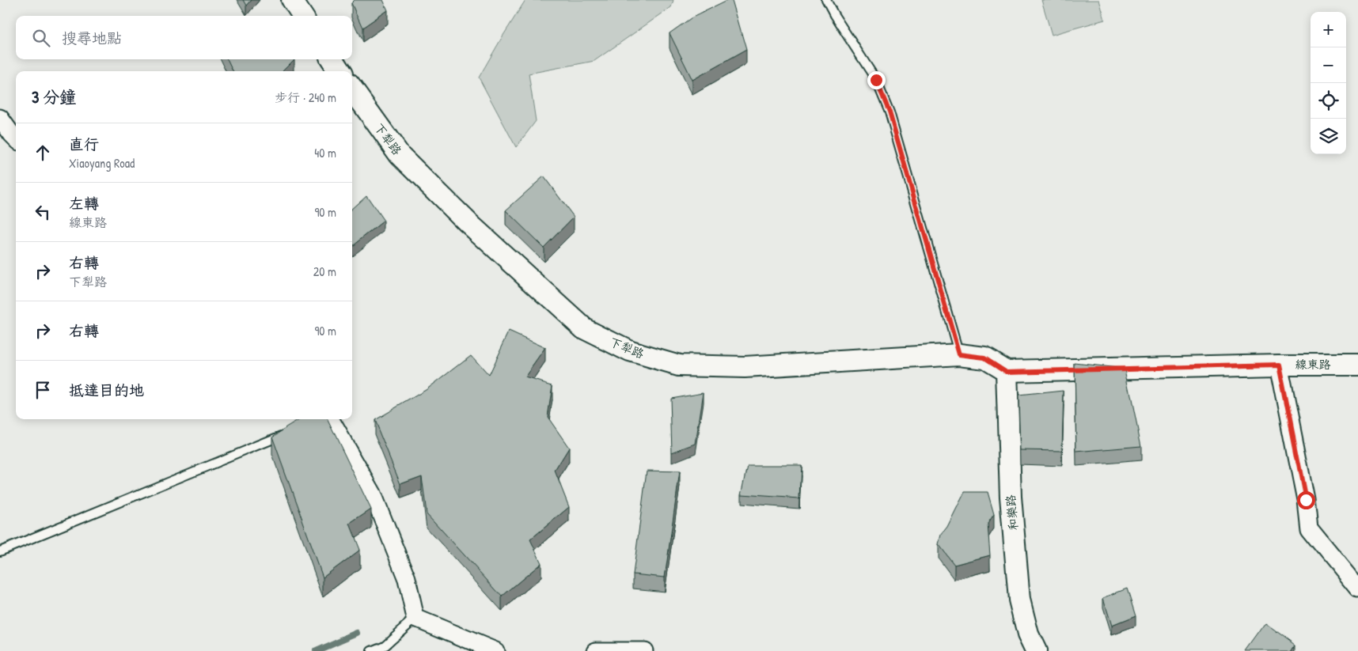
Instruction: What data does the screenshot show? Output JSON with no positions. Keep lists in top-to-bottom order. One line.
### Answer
{"streets":{"street":["下犁路","線東路","和樂路"]},"crossings":[["下犁路","線東路"],["下犁路","和樂路"],["線東路","和樂路"]],"page":{"map_buttons":["+","−"],"search":"搜尋地點","heading":["3 分鐘","步行 · 240 m"],"list":[["直行","Xiaoyang Road","40 m"],["左轉","線東路","90 m"],["右轉","下犁路","20 m"],["右轉","90 m"],"抵達目的地"]}}
